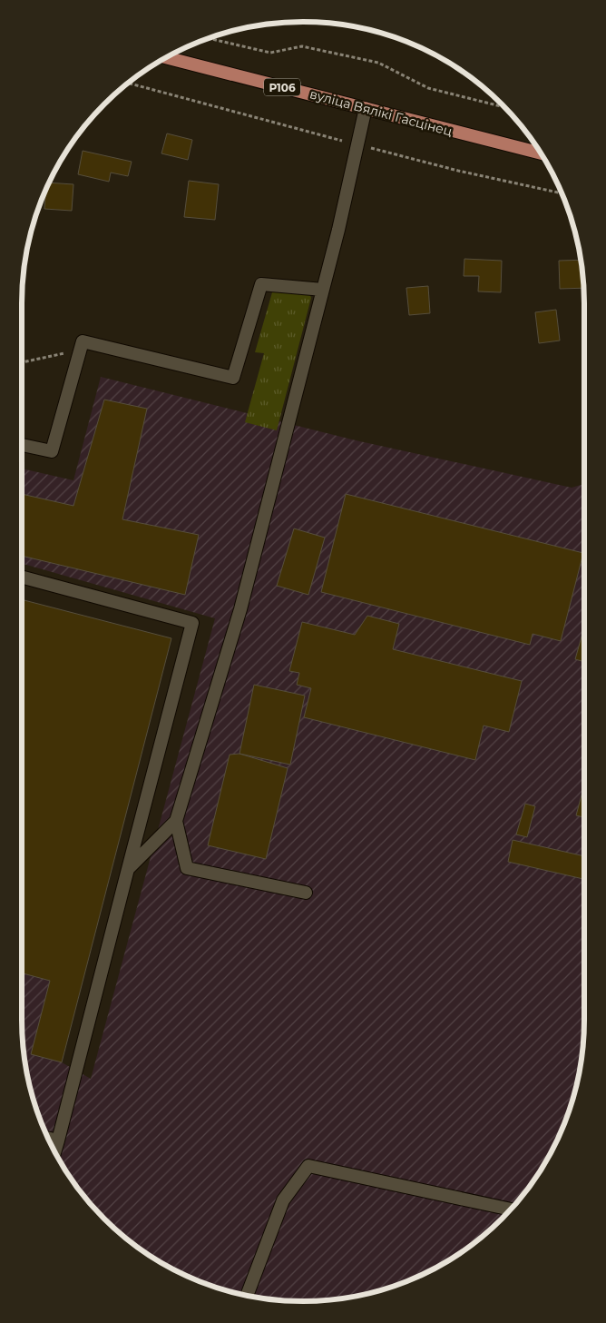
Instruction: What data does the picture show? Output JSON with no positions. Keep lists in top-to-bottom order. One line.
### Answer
{"streets":{"main road":["Р106","вуліца Вялікі Гасцінец"]}}
